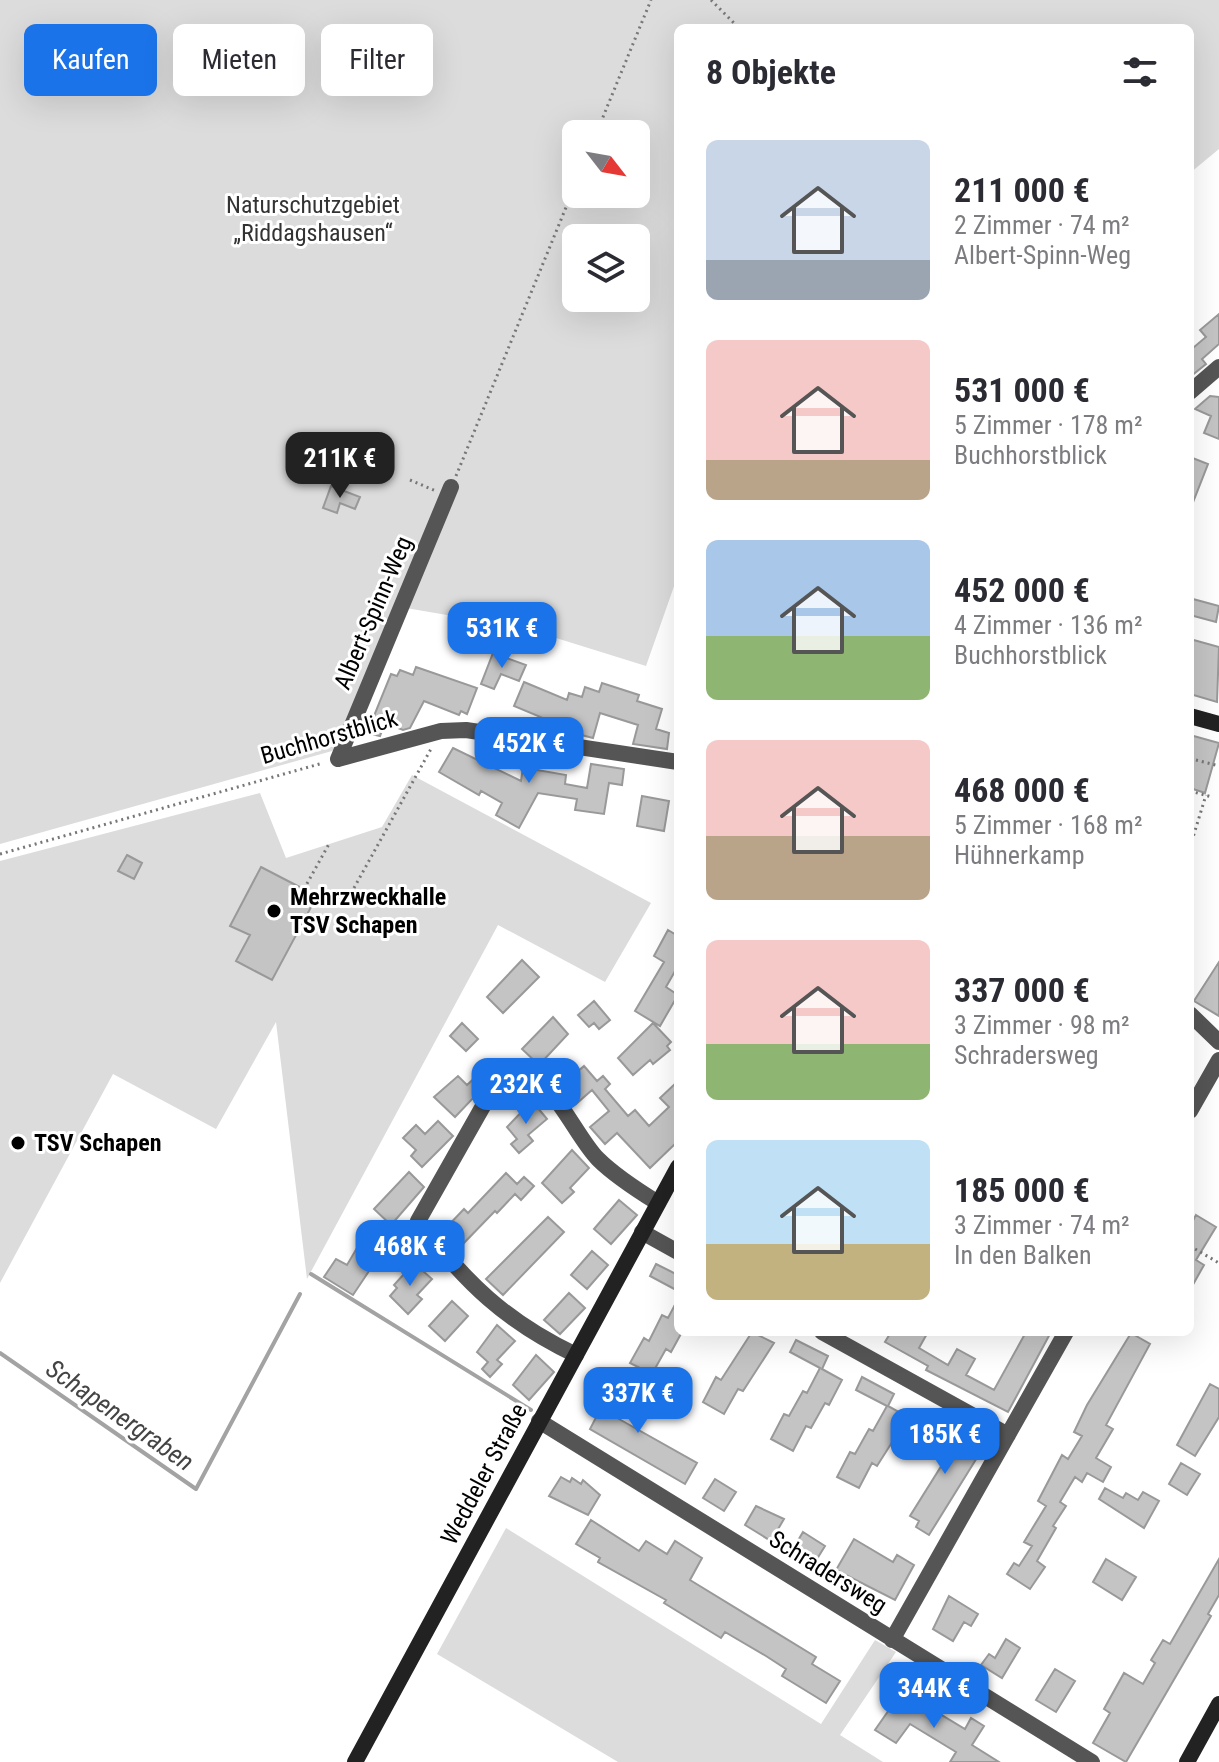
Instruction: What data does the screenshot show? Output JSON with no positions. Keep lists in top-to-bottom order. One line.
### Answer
{"streets":{"street":["Albert-Spinn-Weg","Buchhorstblick","Weddeler Straße","Schradersweg"]},"crossings":[["Albert-Spinn-Weg","Buchhorstblick"],["Weddeler Straße","Schradersweg"]],"water":["Schapenergraben"],"parks":["Naturschutzgebiet „Riddagshausen“"],"places":["Mehrzweckhalle TSV Schapen","TSV Schapen"],"north":"bottom right","page":{"chip":["Kaufen","Mieten","Filter"],"heading":"8 Objekte","list":[{"name":"211 000 €","note":"2 Zimmer · 74 m² · Albert-Spinn-Weg"},{"name":"531 000 €","note":"5 Zimmer · 178 m² · Buchhorstblick"},{"name":"452 000 €","note":"4 Zimmer · 136 m² · Buchhorstblick"},{"name":"468 000 €","note":"5 Zimmer · 168 m² · Hühnerkamp"},{"name":"337 000 €","note":"3 Zimmer · 98 m² · Schradersweg"},{"name":"185 000 €","note":"3 Zimmer · 74 m² · In den Balken"}],"price":["211K €","531K €","452K €","232K €","468K €","337K €","185K €","344K €"]}}
